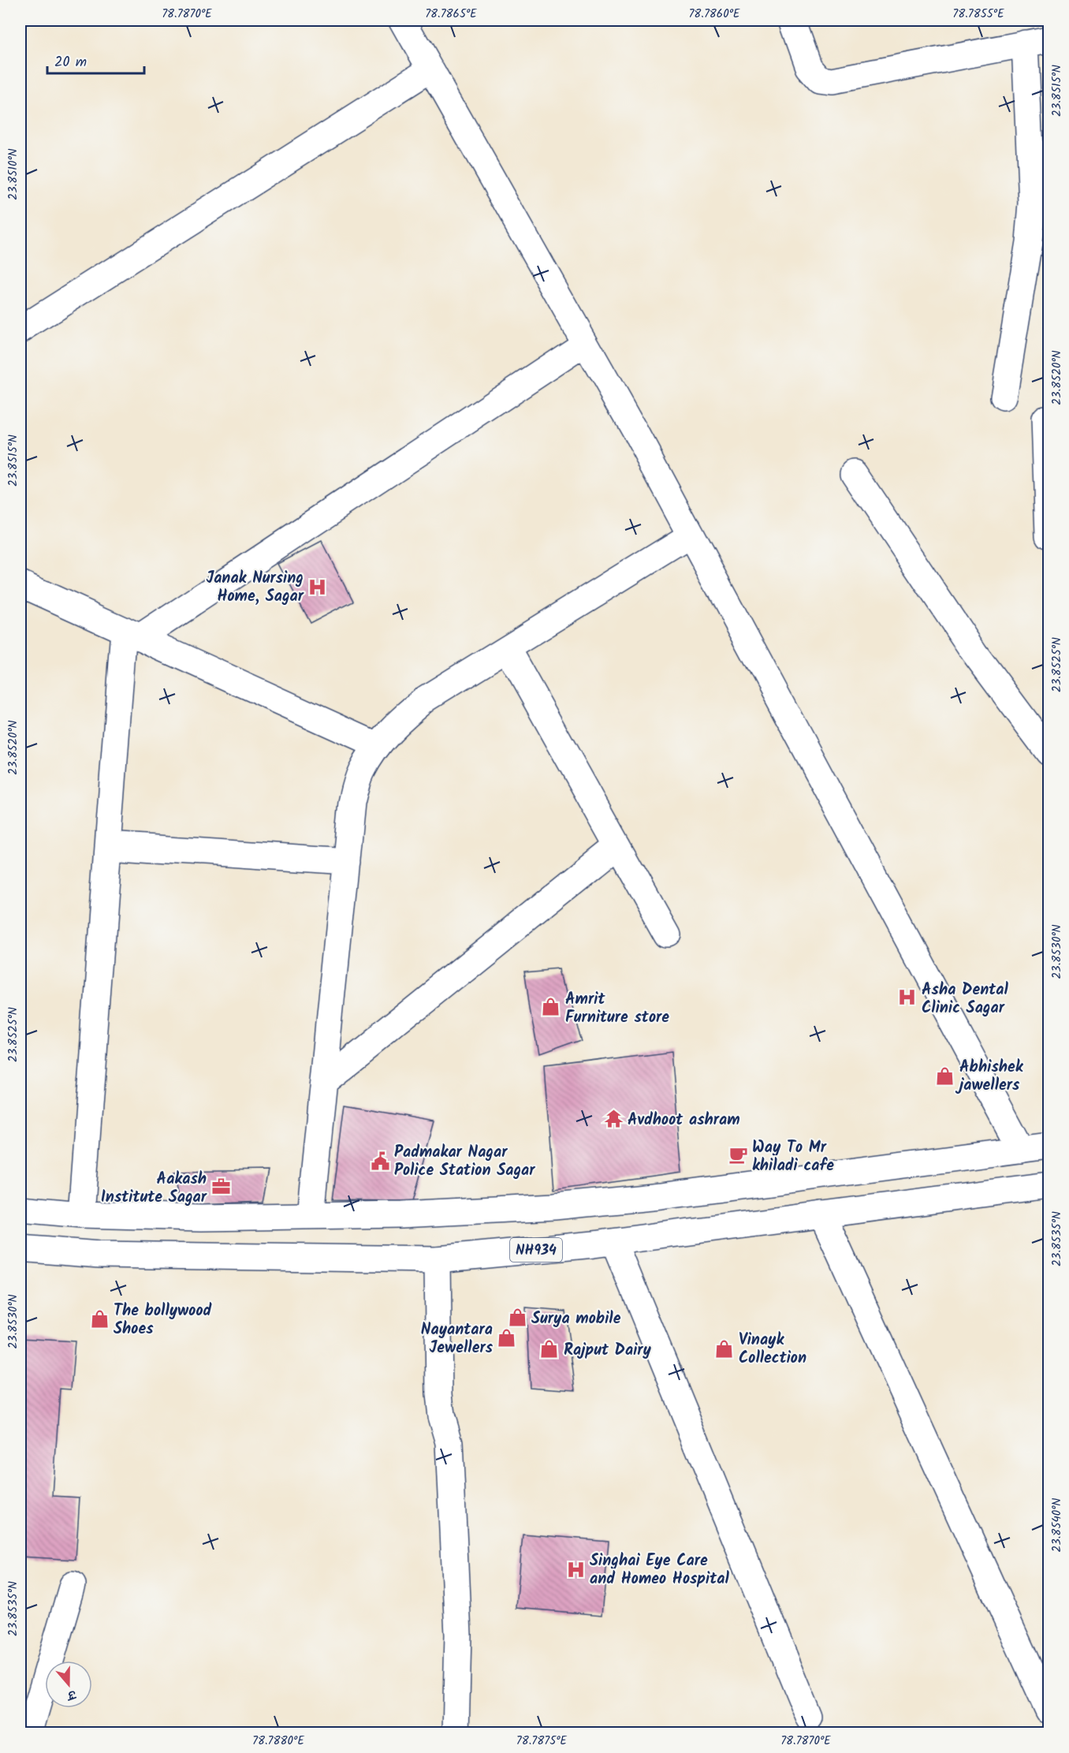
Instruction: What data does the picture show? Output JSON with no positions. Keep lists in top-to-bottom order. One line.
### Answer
{"streets":{"main road":["NH934"]},"places":{"hospital":["Janak Nursing Home, Sagar","Asha Dental Clinic Sagar","Singhai Eye Care and Homeo Hospital"],"shop":["Amrit Furniture store","Abhishek jawellers","Surya mobile","The bollywood Shoes","Nayantara Jewellers","Vinayk Collection","Rajput Dairy"],"temple":["Avdhoot ashram"],"cafe":["Way To Mr khiladi cafe"],"public building":["Padmakar Nagar Police Station Sagar"],"office":["Aakash Institute Sagar"]},"scale_bar":"20 m","north":"bottom","coordinates":["78.7870°E","78.7865°E","78.7860°E","78.7855°E","23.8515°N","23.8510°N","23.8520°N","23.8525°N","23.8530°N","23.8535°N","23.8540°N","78.7880°E","78.7875°E"]}
